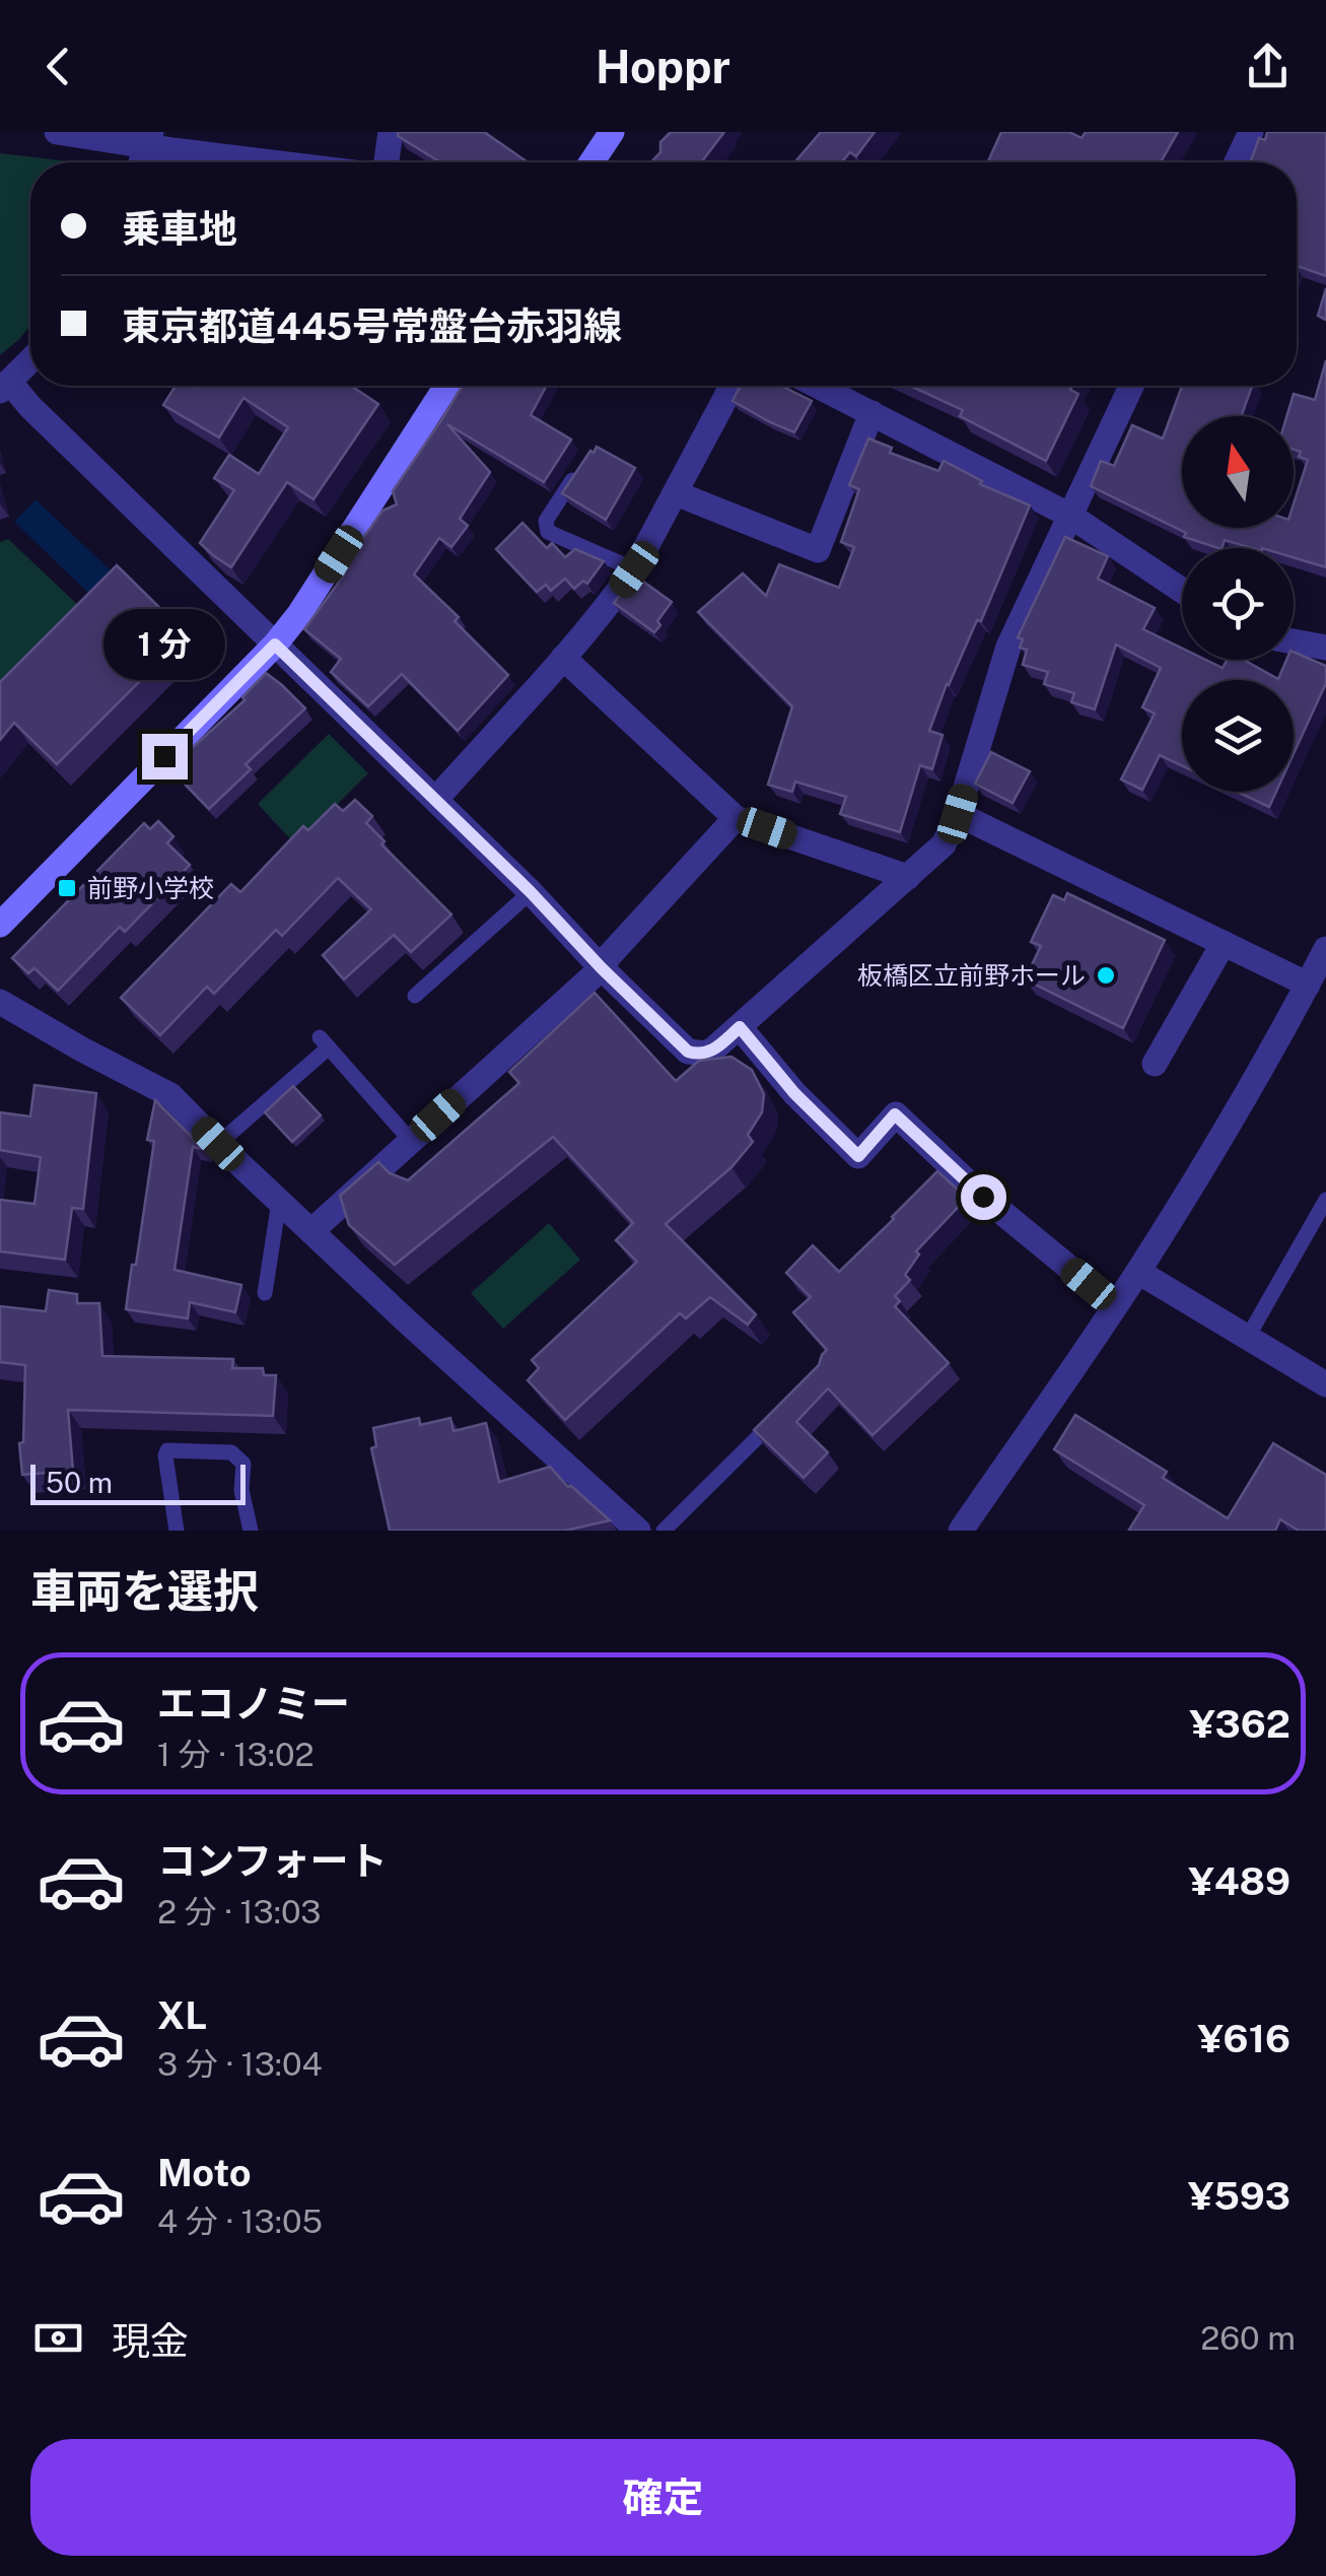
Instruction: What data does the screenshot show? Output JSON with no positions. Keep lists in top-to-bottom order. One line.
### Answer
{"places":{"transit":["前野小学校"],"other":["板橋区立前野ホール"]},"scale_bar":"50 m","north":"top","page":{"header":"Hoppr","banner":["乗車地","東京都道445号常盤台赤羽線"],"bubble":"1 分","scale":"50 m","heading":"車両を選択","list":[{"name":"エコノミー","note":"1 分 · 13:02","value":"¥362"},{"name":"コンフォート","note":"2 分 · 13:03","value":"¥489"},{"name":"XL","note":"3 分 · 13:04","value":"¥616"},{"name":"Moto","note":"4 分 · 13:05","value":"¥593"}],"pay":["現金","260 m"],"buttons":"確定"}}
